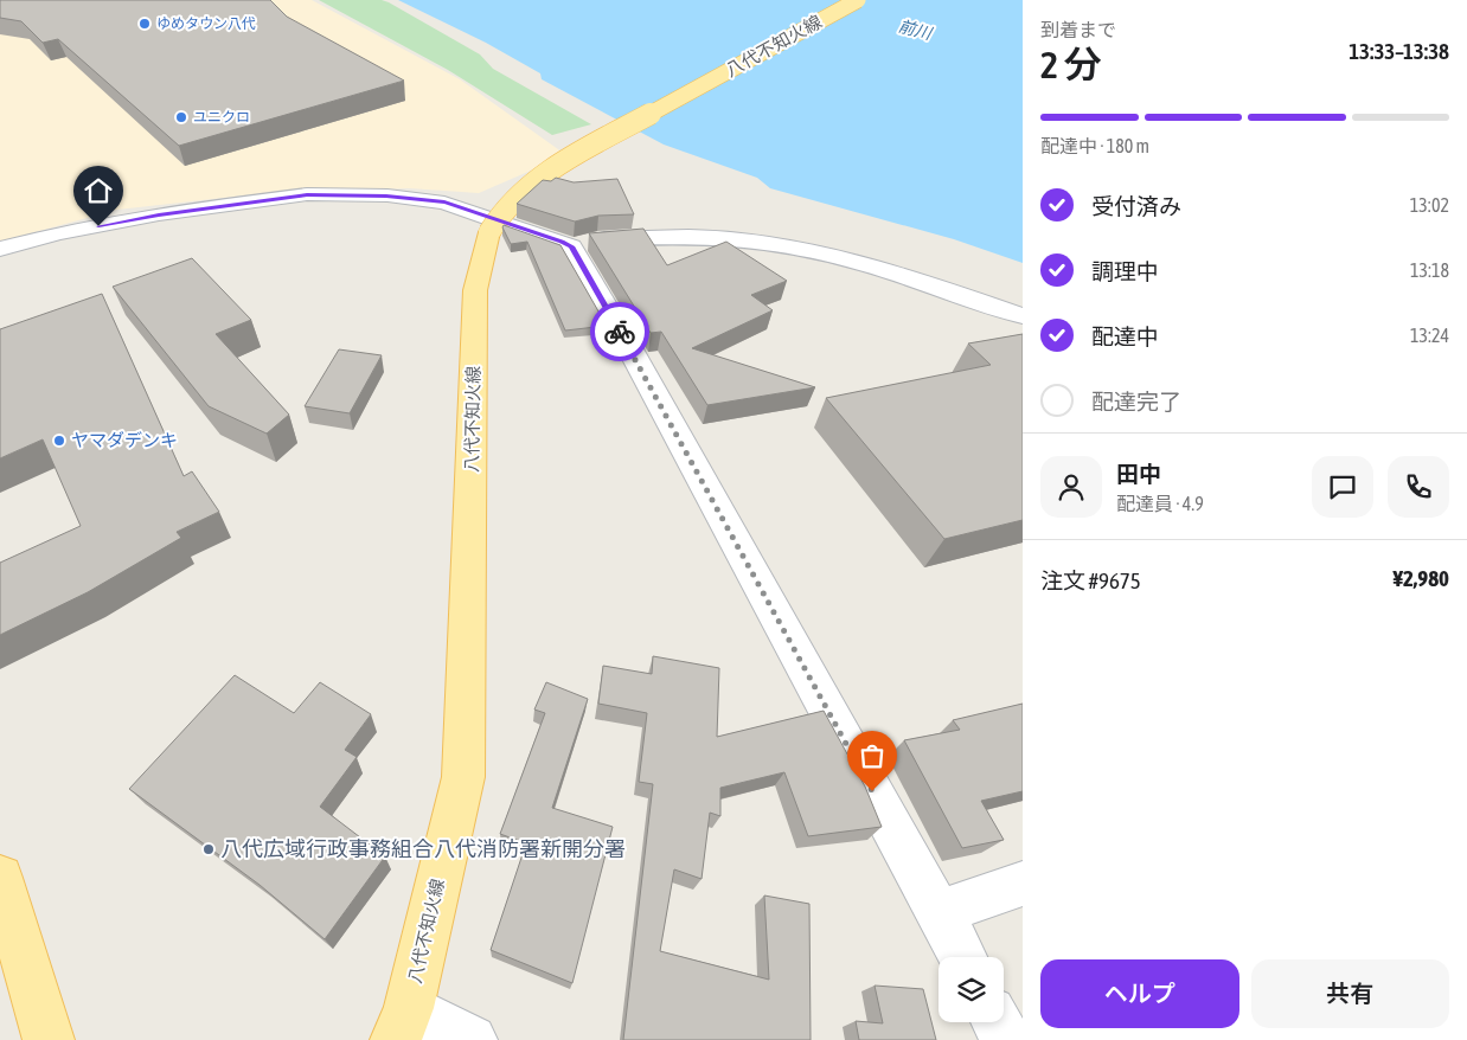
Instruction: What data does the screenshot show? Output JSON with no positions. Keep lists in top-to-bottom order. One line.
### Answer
{"streets":{"main road":["八代不知火線"]},"water":["前川"],"places":["ゆめタウン八代","ユニクロ","ヤマダデンキ","八代広域行政事務組合八代消防署新開分署"],"page":{"heading":["2 分","到着まで","13:33–13:38"],"panel":["田中","配達員 · 4.9","注文 #9675","¥2,980"],"bar":"配達中 · 180 m","list":[["受付済み","13:02"],["調理中","13:18"],["配達中","13:24"],"配達完了"],"buttons":["ヘルプ","共有"]}}
